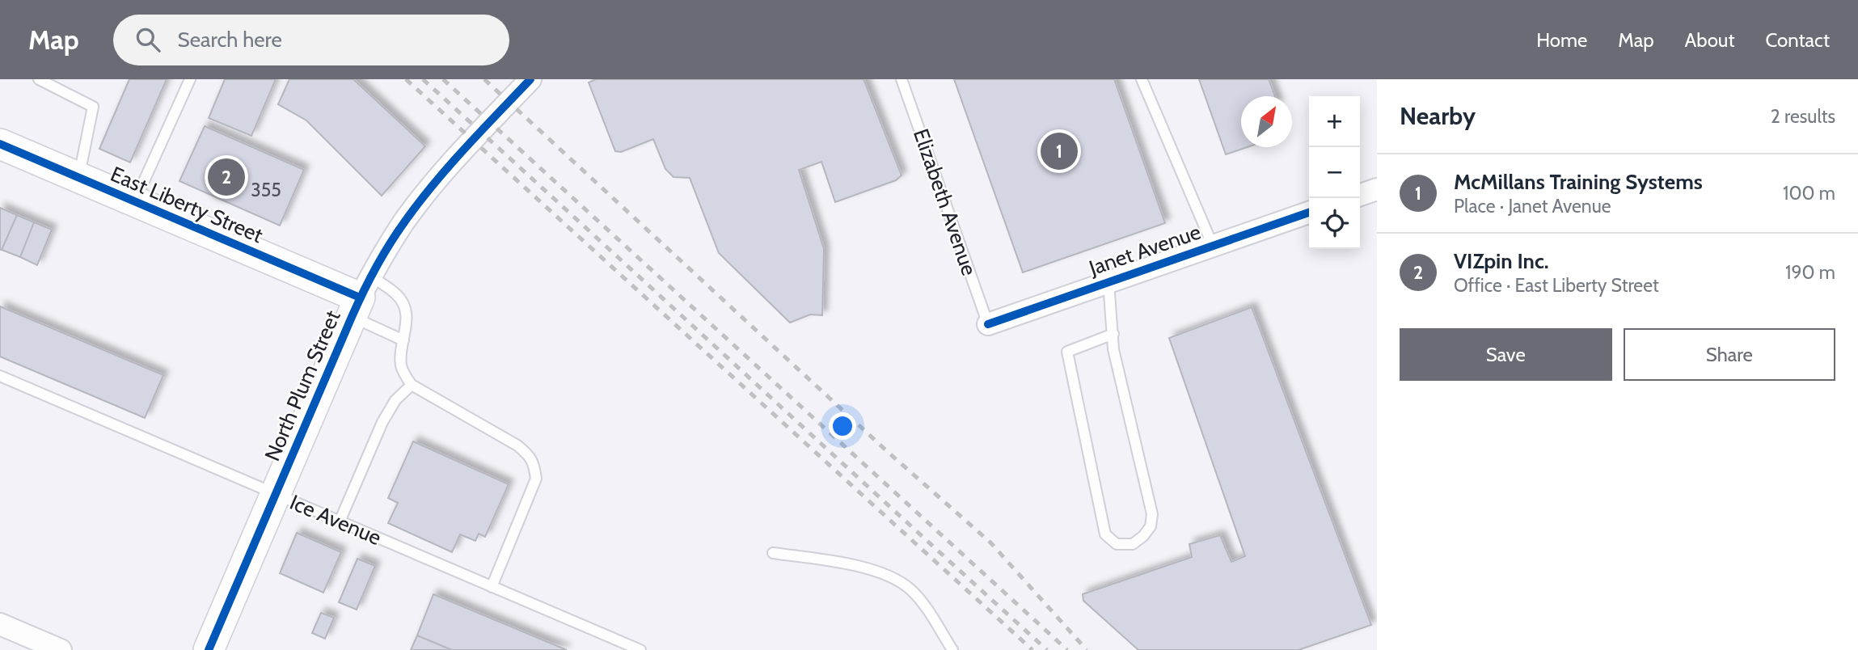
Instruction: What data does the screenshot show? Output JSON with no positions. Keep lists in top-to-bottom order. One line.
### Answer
{"streets":{"street":["East Liberty Street","Janet Avenue","North Plum Street"],"lane":["Elizabeth Avenue","Ice Avenue"]},"crossings":[["Elizabeth Avenue","Janet Avenue"],["East Liberty Street","North Plum Street"],["North Plum Street","Ice Avenue"]],"house_numbers":["355"],"north":"top right","page":{"header":"Map","search":"Search here","nav":["Home","Map","About","Contact"],"heading":["Nearby","2 results"],"map_buttons":["+","−"],"pins":["1","2"],"list":[{"mark":"1","name":"McMillans Training Systems","note":"Place · Janet Avenue","value":"100 m"},{"mark":"2","name":"VIZpin Inc.","note":"Office · East Liberty Street","value":"190 m"}],"buttons":["Save","Share"]}}
